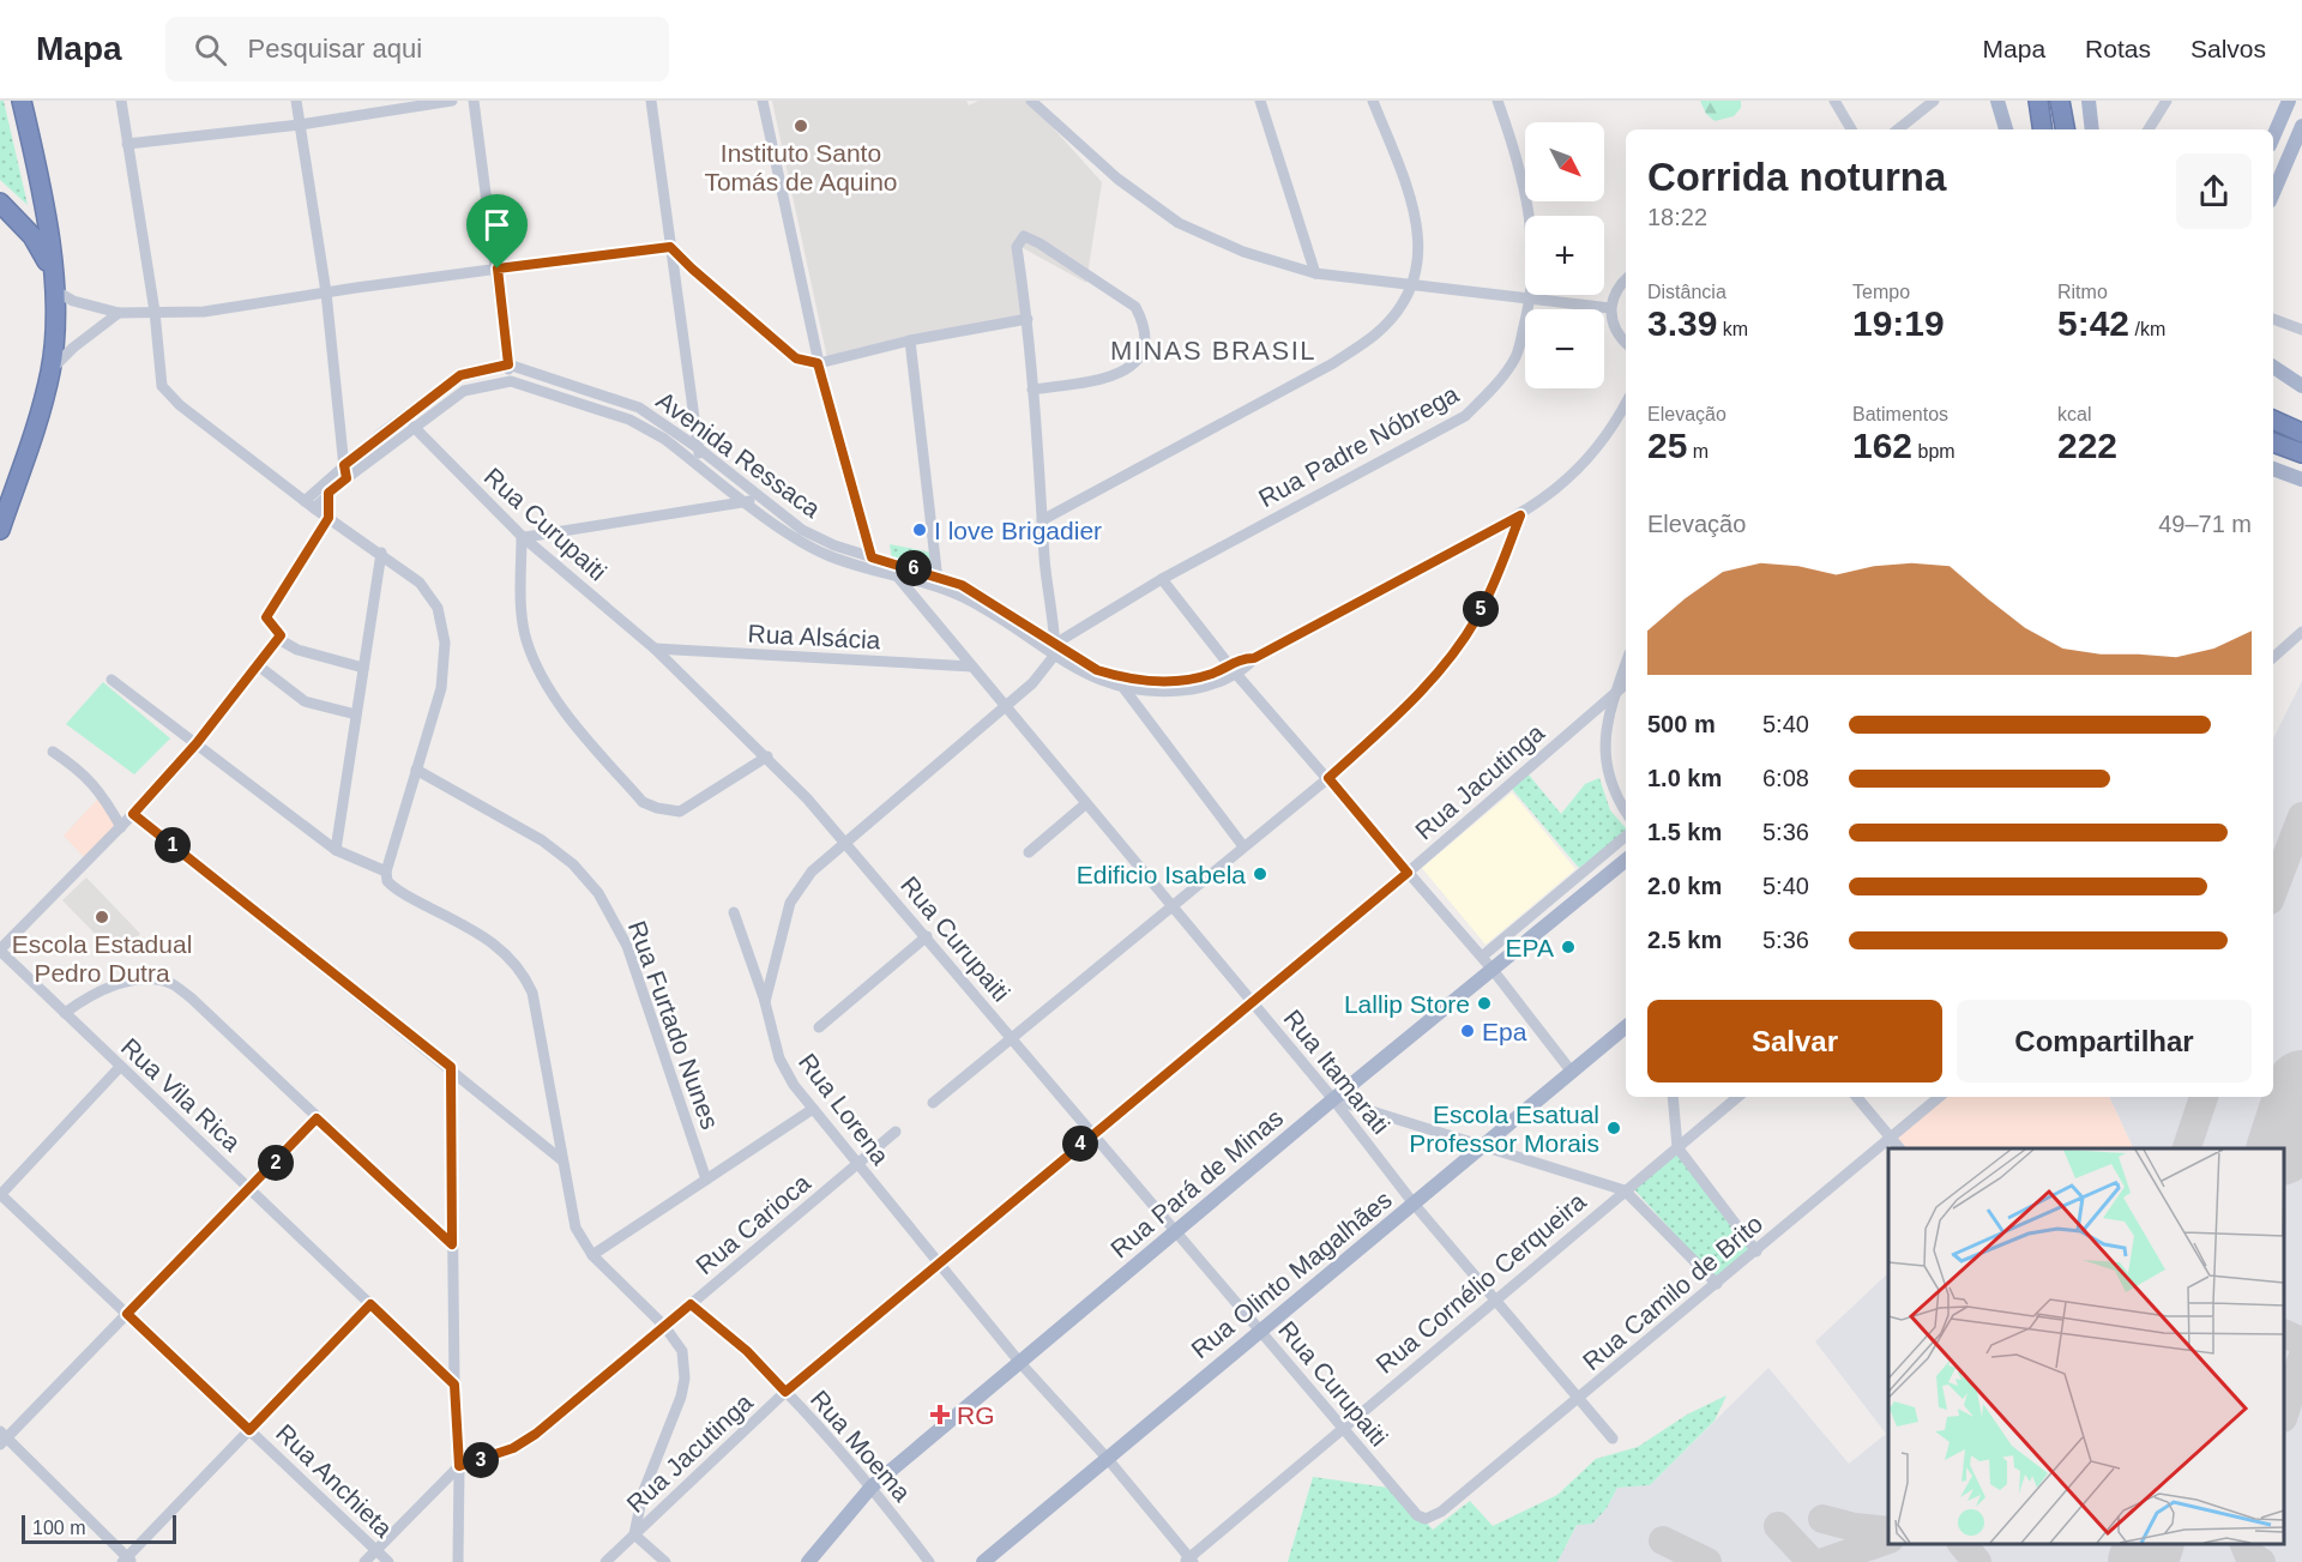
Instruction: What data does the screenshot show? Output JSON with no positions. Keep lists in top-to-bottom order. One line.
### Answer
{"streets":{"main road":["Rua Pará de Minas","Rua Olinto Magalhães"],"street":["Rua Padre Nóbrega","Avenida Ressaca","Rua Curupaiti","Rua Alsácia","Rua Jacutinga","Rua Furtado Nunes","Rua Itamarati","Rua Vila Rica","Rua Lorena","Rua Carioca","Rua Cornélio Cerqueira","Rua Camilo de Brito","Rua Moema","Rua Anchieta"]},"crossings":[["Rua Padre Nóbrega","Avenida Ressaca"],["Rua Padre Nóbrega","Rua Lorena"],["Avenida Ressaca","Rua Curupaiti"],["Avenida Ressaca","Rua Itamarati"],["Avenida Ressaca","Rua Lorena"],["Rua Curupaiti","Rua Alsácia"],["Rua Curupaiti","Rua Jacutinga"],["Rua Curupaiti","Rua Lorena"],["Rua Curupaiti","Rua Pará de Minas"],["Rua Curupaiti","Rua Olinto Magalhães"],["Rua Curupaiti","Rua Cornélio Cerqueira"],["Rua Curupaiti","Rua Camilo de Brito"],["Rua Alsácia","Rua Itamarati"],["Rua Jacutinga","Rua Itamarati"],["Rua Jacutinga","Rua Lorena"],["Rua Jacutinga","Rua Moema"],["Rua Itamarati","Rua Lorena"],["Rua Itamarati","Rua Pará de Minas"],["Rua Itamarati","Rua Olinto Magalhães"],["Rua Itamarati","Rua Cornélio Cerqueira"],["Rua Itamarati","Rua Camilo de Brito"],["Rua Lorena","Rua Pará de Minas"],["Rua Lorena","Rua Carioca"],["Rua Lorena","Rua Olinto Magalhães"],["Rua Lorena","Rua Cornélio Cerqueira"],["Rua Pará de Minas","Rua Moema"],["Rua Carioca","Rua Moema"]],"districts":["MINAS BRASIL"],"places":{"other":["Instituto Santo Tomás de Aquino","I love Brigadier","Edificio Isabela","Escola Estadual Pedro Dutra","EPA","Lallip Store","Epa","Escola Esatual Professor Morais"],"health":["RG"]},"scale_bar":"100 m","north":"bottom right","page":{"header":"Mapa","search":"Pesquisar aqui","nav":["Mapa","Rotas","Salvos"],"map_buttons":["+","−"],"heading":["Corrida noturna","18:22"],"stats":[["Distância","3.39 km"],["Tempo","19:19"],["Ritmo","5:42 /km"],["Elevação","25 m"],["Batimentos","162 bpm"],["kcal","222"]],"chart":["Elevação","49–71 m"],"pins":["6","5","1","4","2","3"],"list":[{"name":"500 m","note":"5:40"},{"name":"1.0 km","note":"6:08"},{"name":"1.5 km","note":"5:36"},{"name":"2.0 km","note":"5:40"},{"name":"2.5 km","note":"5:36"}],"buttons":["Salvar","Compartilhar"],"scale":"100 m"}}
